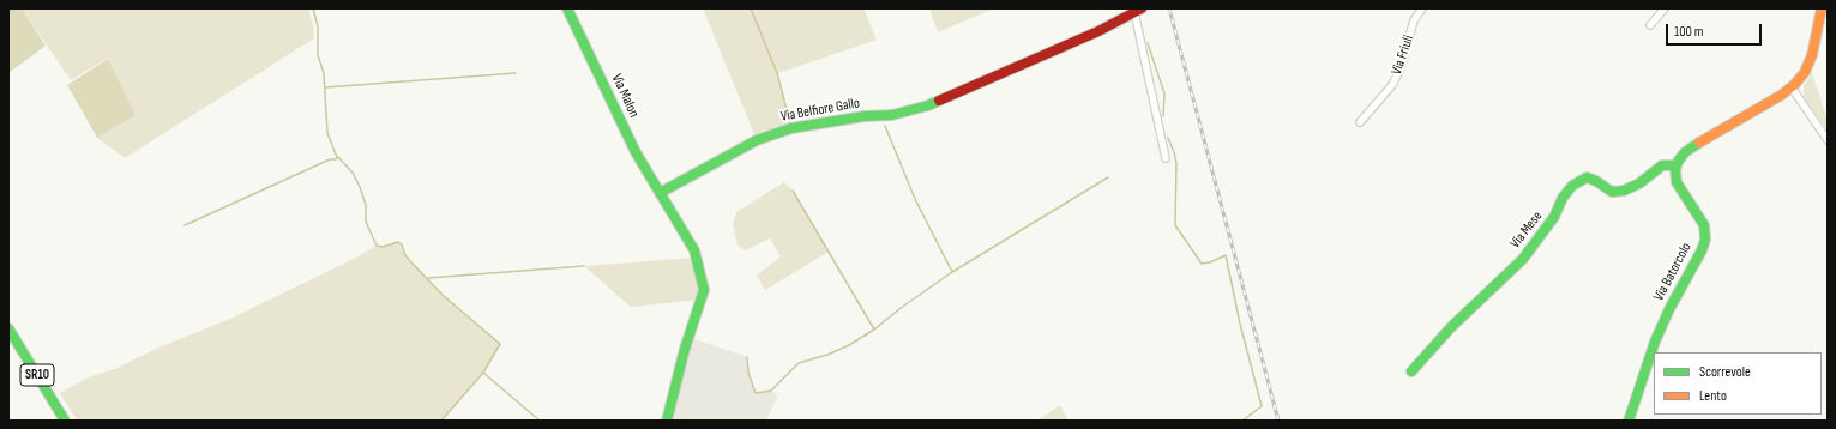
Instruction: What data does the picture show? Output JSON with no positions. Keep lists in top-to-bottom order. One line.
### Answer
{"streets":{"street":["Via Friuli","Via Malon","Via Belfiore Gallo","Via Mese","Via Batorcolo","SR10"]},"crossings":[["Via Malon","Via Belfiore Gallo"],["Via Mese","Via Batorcolo"]],"legend":["Scorrevole","Lento"],"scale_bar":"100 m"}
